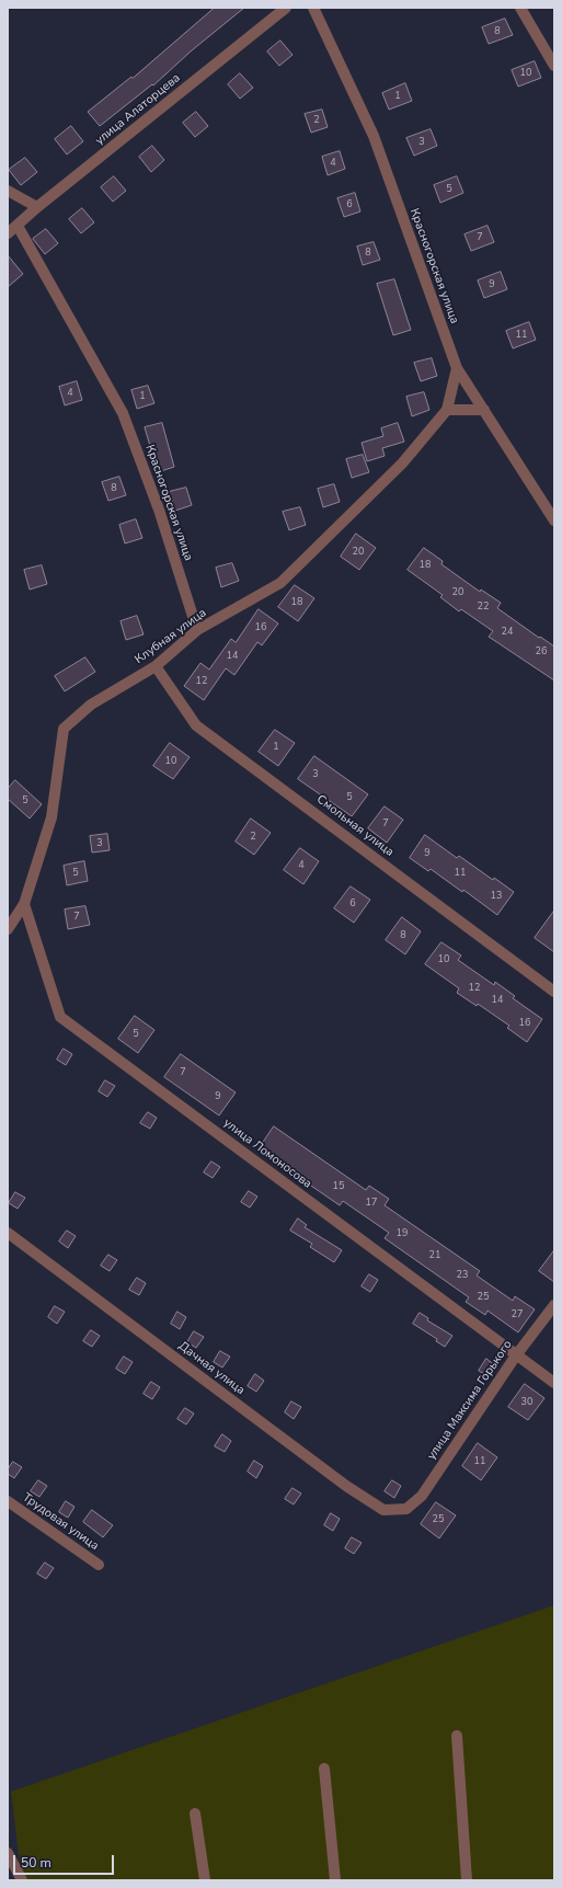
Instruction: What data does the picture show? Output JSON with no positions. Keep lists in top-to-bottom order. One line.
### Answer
{"streets":{"street":["улица Алаторцева","Красногорская улица","Клубная улица","Смольная улица","улица Ломоносова","Дачная улица","улица Максима Горького","Трудовая улица"]},"crossings":[["улица Алаторцева","Красногорская улица"],["Красногорская улица","Клубная улица"],["Клубная улица","Смольная улица"],["Клубная улица","улица Ломоносова"],["улица Ломоносова","улица Максима Горького"],["Дачная улица","улица Максима Горького"]],"house_numbers":["8","10","1","2","3","4","5","6","7","8","9","11","4","1","8","20","18","20","18","22","16","24","26","14","12","1","10","3","5","5","7","2","3","9","4","5","11","13","6","7","8","10","12","14","16","5","7","9","15","17","19","21","23","25","27","30","11","25"],"scale_bar":"50 m"}
